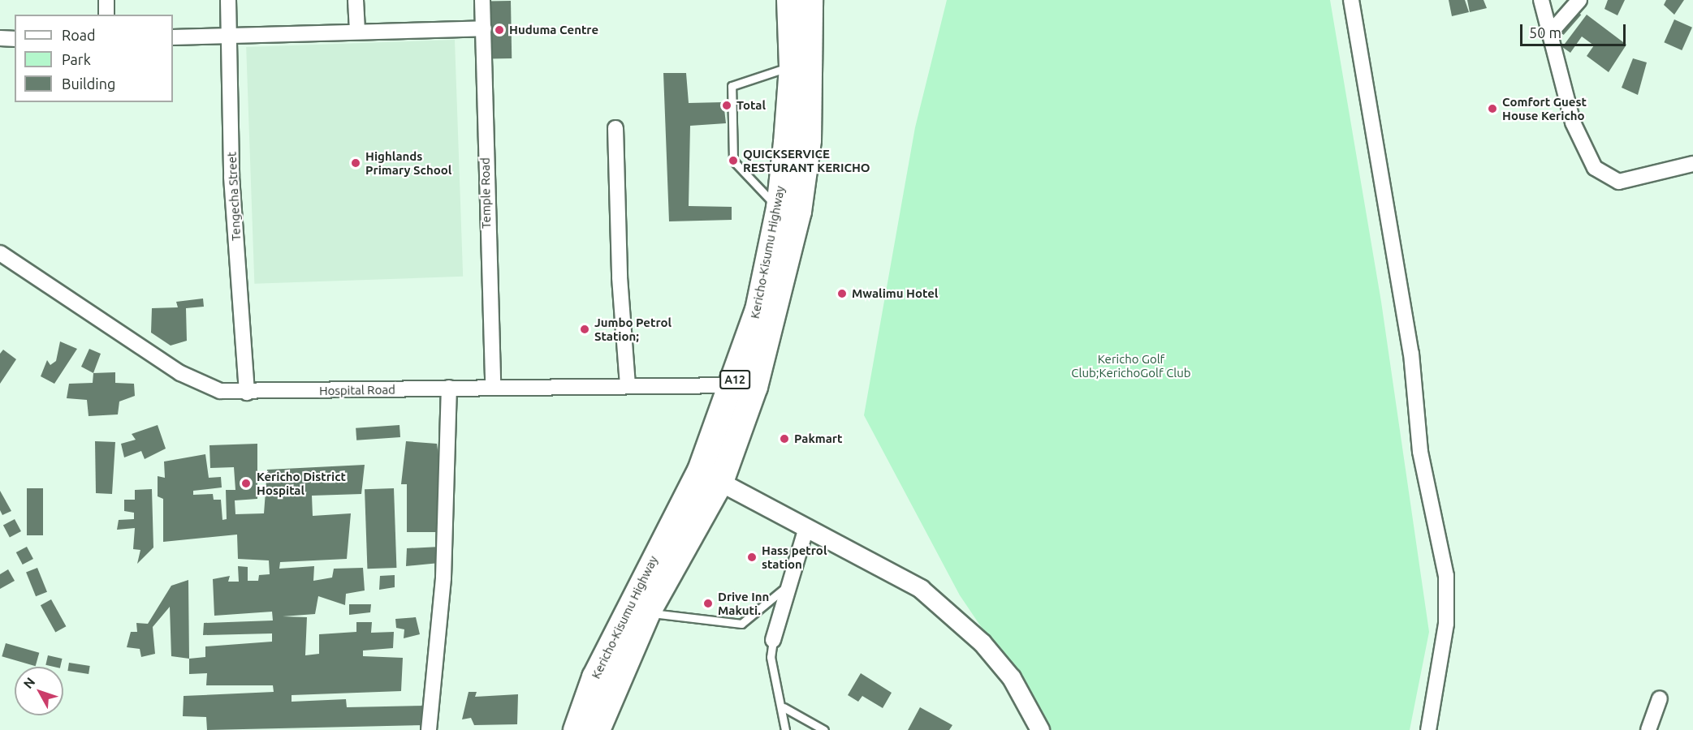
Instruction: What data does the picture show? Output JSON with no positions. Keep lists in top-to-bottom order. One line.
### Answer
{"streets":{"highway":["Kericho-Kisumu Highway","A12"],"street":["Temple Road","Tengecha Street","Hospital Road"]},"crossings":[["Temple Road","Hospital Road"],["Tengecha Street","Hospital Road"],["Kericho-Kisumu Highway","Hospital Road"]],"parks":["Kericho Golf Club;KerichoGolf Club"],"places":["Huduma Centre","Total","Comfort Guest House Kericho","QUICKSERVICE RESTURANT KERICHO","Highlands Primary School","Mwalimu Hotel","Jumbo Petrol Station;","Pakmart","Kericho District Hospital","Hass petrol station","Drive Inn Makuti."],"legend":["Road","Park","Building"],"scale_bar":"50 m","north":"top left"}
